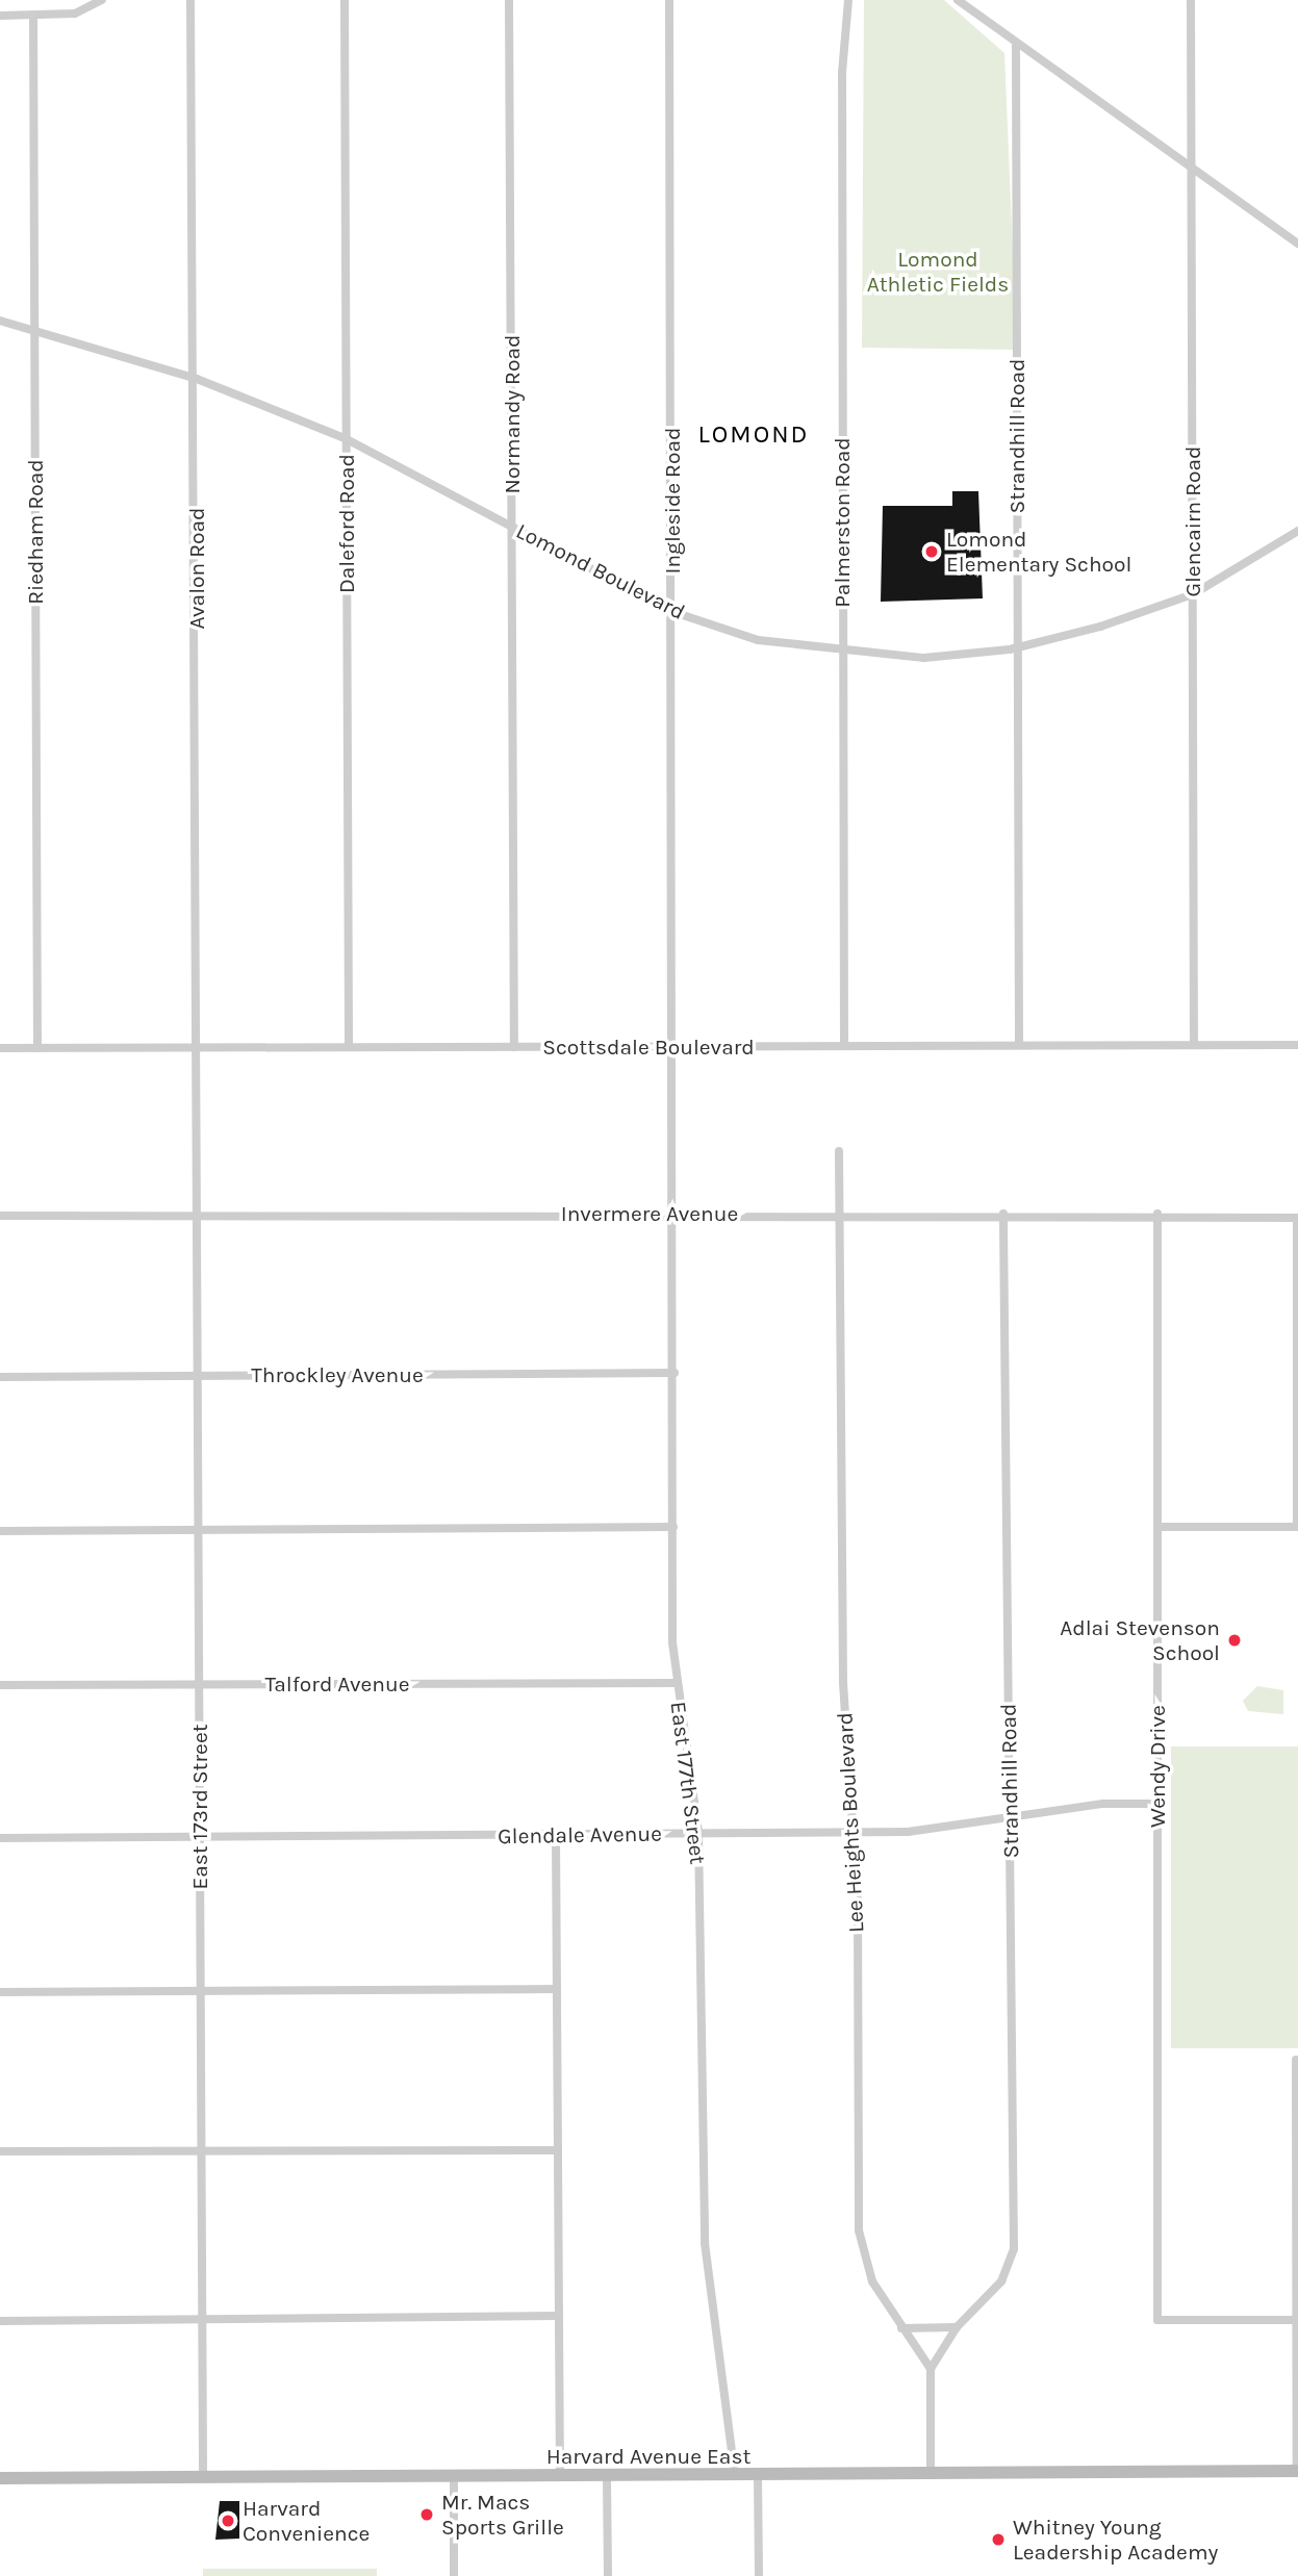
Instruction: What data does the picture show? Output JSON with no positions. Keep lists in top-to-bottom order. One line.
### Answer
{"streets":{"main road":["Harvard Avenue East"],"street":["Normandy Road","Strandhill Road","Ingleside Road","Glencairn Road","Palmerston Road","Daleford Road","Riedham Road","Avalon Road","Lomond Boulevard","Scottsdale Boulevard","Invermere Avenue","Throckley Avenue","Talford Avenue","Wendy Drive","East 177th Street","East 173rd Street","Lee Heights Boulevard","Glendale Avenue"]},"crossings":[["Normandy Road","Lomond Boulevard"],["Normandy Road","Scottsdale Boulevard"],["Strandhill Road","Lomond Boulevard"],["Strandhill Road","Scottsdale Boulevard"],["Strandhill Road","Invermere Avenue"],["Strandhill Road","Lee Heights Boulevard"],["Strandhill Road","Glendale Avenue"],["Ingleside Road","Lomond Boulevard"],["Ingleside Road","Scottsdale Boulevard"],["Ingleside Road","East 177th Street"],["Glencairn Road","Lomond Boulevard"],["Glencairn Road","Scottsdale Boulevard"],["Palmerston Road","Lomond Boulevard"],["Palmerston Road","Scottsdale Boulevard"],["Daleford Road","Lomond Boulevard"],["Daleford Road","Scottsdale Boulevard"],["Riedham Road","Lomond Boulevard"],["Riedham Road","Scottsdale Boulevard"],["Avalon Road","Lomond Boulevard"],["Avalon Road","Scottsdale Boulevard"],["Avalon Road","East 173rd Street"],["Invermere Avenue","Wendy Drive"],["Invermere Avenue","East 177th Street"],["Invermere Avenue","East 173rd Street"],["Invermere Avenue","Lee Heights Boulevard"],["Throckley Avenue","East 177th Street"],["Throckley Avenue","East 173rd Street"],["Talford Avenue","East 177th Street"],["Talford Avenue","East 173rd Street"],["Wendy Drive","Glendale Avenue"],["East 177th Street","Glendale Avenue"],["East 177th Street","Harvard Avenue East"],["East 173rd Street","Glendale Avenue"],["East 173rd Street","Harvard Avenue East"],["Lee Heights Boulevard","Glendale Avenue"]],"districts":["LOMOND"],"parks":["Lomond Athletic Fields"],"places":["Lomond Elementary School","Adlai Stevenson School","Mr. Macs Sports Grille","Harvard Convenience","Whitney Young Leadership Academy"]}
